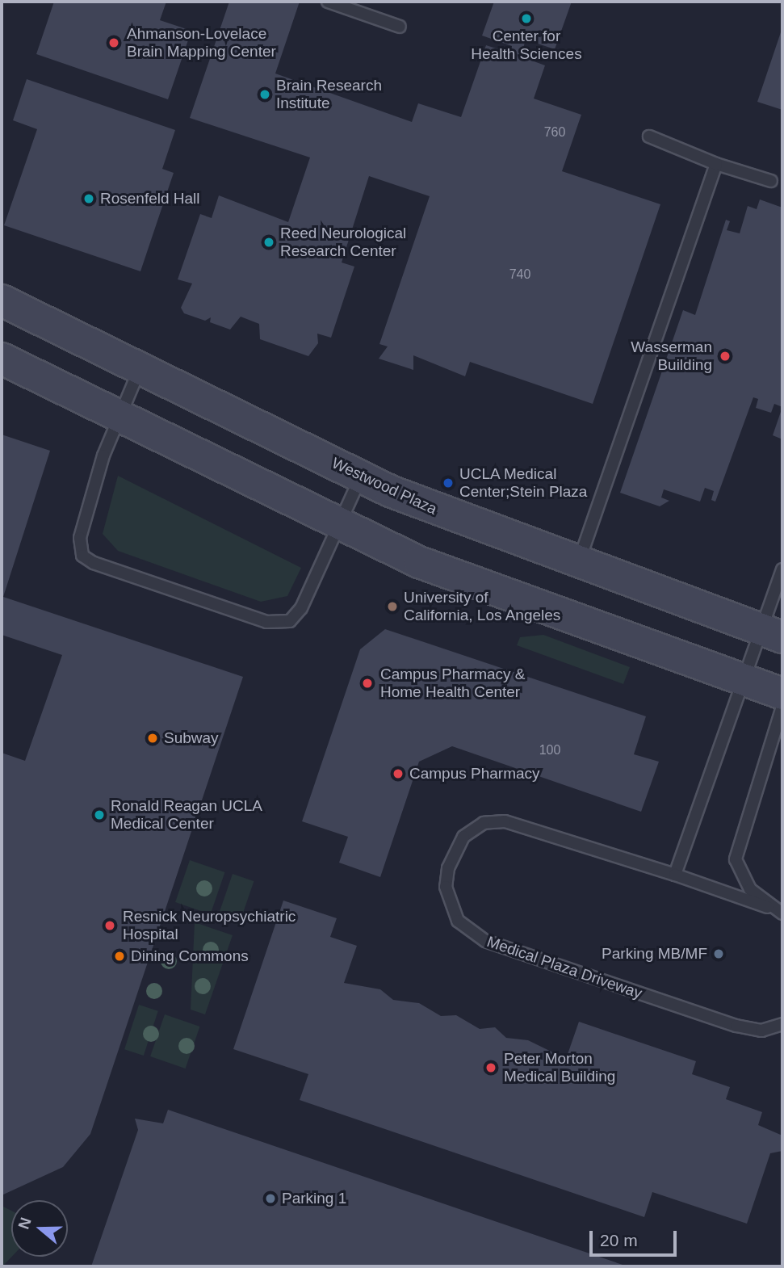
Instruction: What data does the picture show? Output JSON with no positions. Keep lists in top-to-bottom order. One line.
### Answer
{"streets":{"main road":["Westwood Plaza"],"lane":["Medical Plaza Driveway"]},"places":["Center for Health Sciences","Ahmanson-Lovelace Brain Mapping Center","Brain Research Institute","Rosenfeld Hall","Reed Neurological Research Center","Wasserman Building","UCLA Medical Center;Stein Plaza","University of California, Los Angeles","Campus Pharmacy & Home Health Center","Subway","Campus Pharmacy","Ronald Reagan UCLA Medical Center","Resnick Neuropsychiatric Hospital","Parking MB/MF","Dining Commons","Peter Morton Medical Building","Parking 1"],"house_numbers":["760","740","100"],"scale_bar":"20 m","north":"left"}
